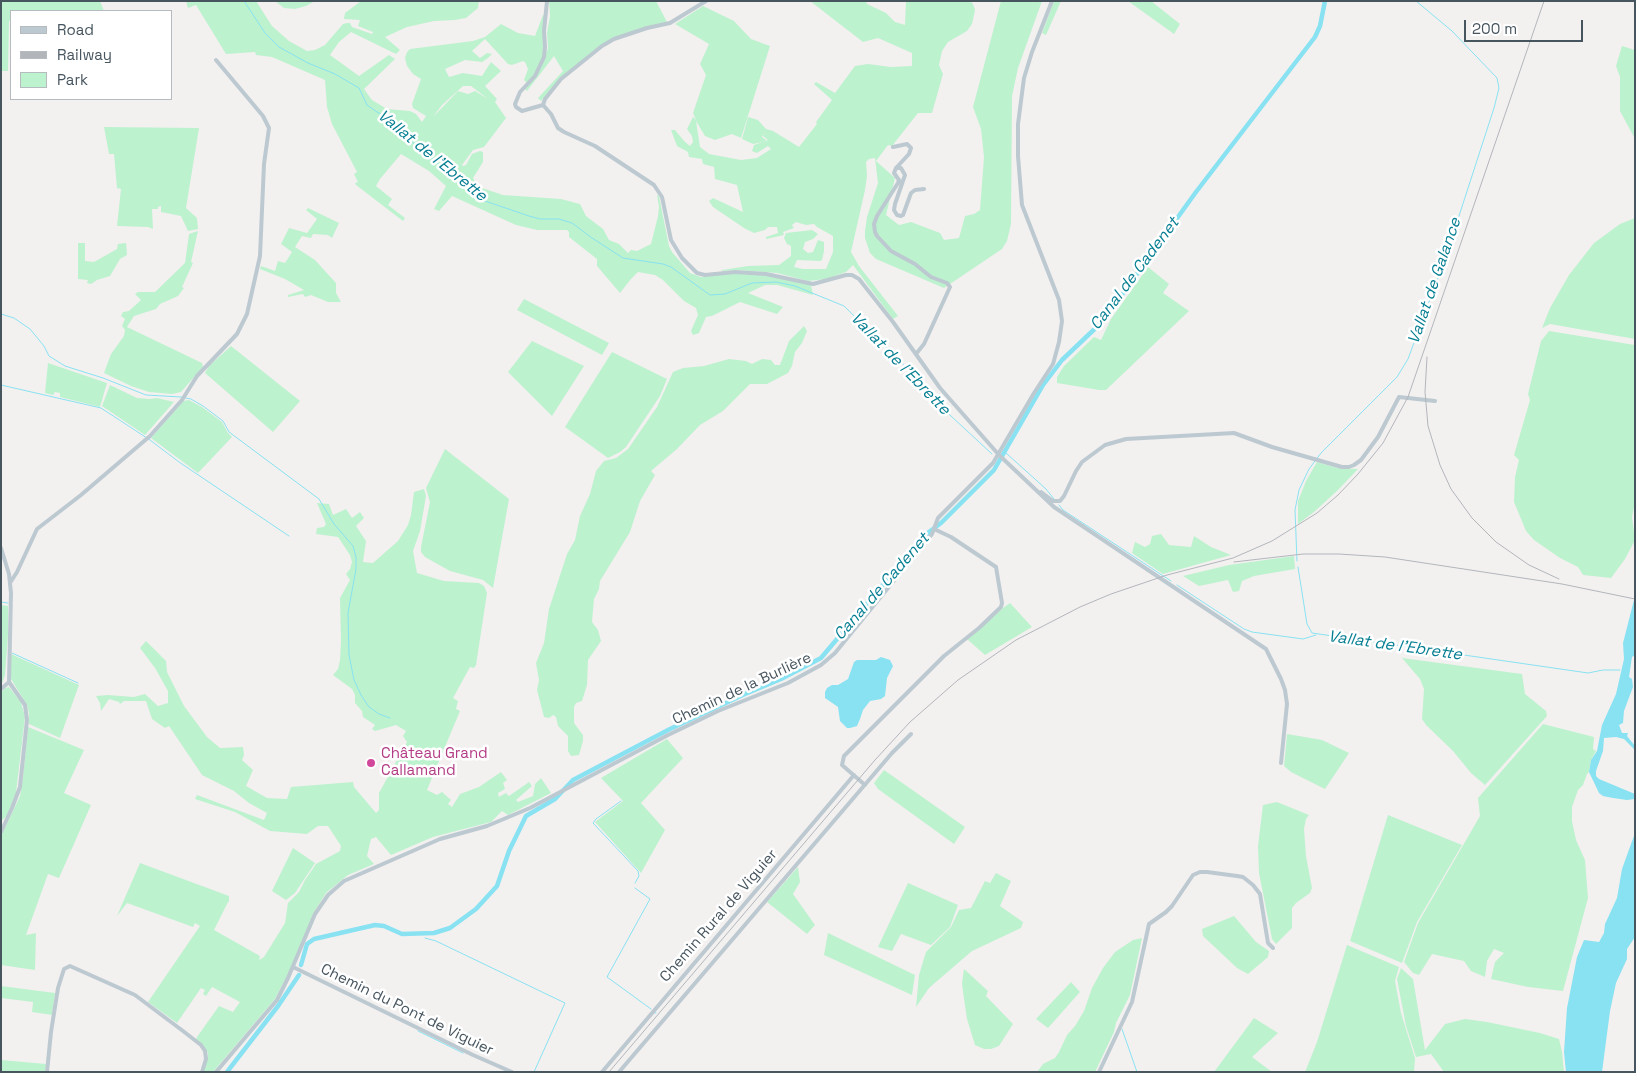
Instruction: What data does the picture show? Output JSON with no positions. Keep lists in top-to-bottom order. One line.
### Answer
{"streets":{"street":["Chemin de la Burlière","Chemin Rural de Viguier","Chemin du Pont de Viguier"]},"crossings":[["Chemin de la Burlière","Chemin du Pont de Viguier"]],"water":["Vallat de l'Ebrette","Canal de Cadenet","Vallat de Galance"],"places":["Château Grand Callamand"],"legend":["Road","Railway","Park"],"scale_bar":"200 m"}
